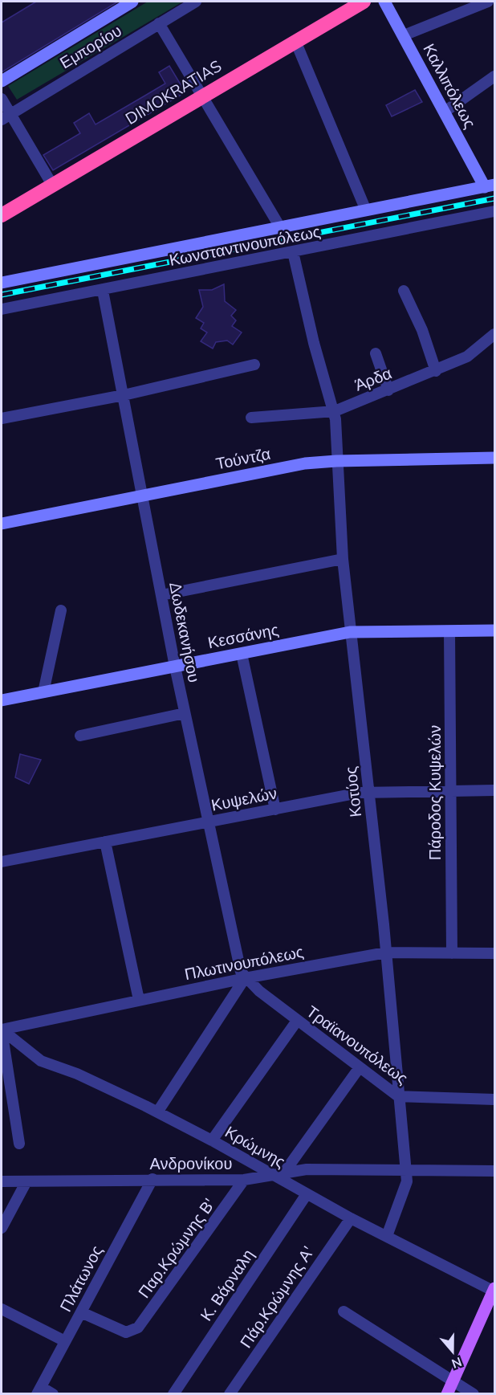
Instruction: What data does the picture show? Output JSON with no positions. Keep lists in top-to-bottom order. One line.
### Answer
{"streets":{"highway":["DIMOKRATIAS"],"street":["Εμπορίου","Καλλιπόλεως","Κωνσταντινουπόλεως","Άρδα","Τούντζα","Δωδεκανήσου","Κεσσάνης","Κοτύος","Πάροδος Κυψελών","Κυψελών","Πλωτινουπόλεως","Τραϊανουπόλεως","Κρώμνης","Ανδρονίκου","Παρ.Κρώμνης Β'","Πλάτωνος","Κ. Βάρναλη","Πάρ.Κρώμνης Α'"]},"crossings":[["Κωνσταντινουπόλεως","Δωδεκανήσου"],["Κωνσταντινουπόλεως","Κοτύος"],["Άρδα","Κοτύος"],["Τούντζα","Δωδεκανήσου"],["Τούντζα","Κοτύος"],["Δωδεκανήσου","Κεσσάνης"],["Δωδεκανήσου","Κυψελών"],["Δωδεκανήσου","Πλωτινουπόλεως"],["Δωδεκανήσου","Τραϊανουπόλεως"],["Κεσσάνης","Κοτύος"],["Κεσσάνης","Πάροδος Κυψελών"],["Κοτύος","Κυψελών"],["Κοτύος","Πλωτινουπόλεως"],["Κοτύος","Τραϊανουπόλεως"],["Κοτύος","Κρώμνης"],["Κοτύος","Ανδρονίκου"],["Πάροδος Κυψελών","Κυψελών"],["Πάροδος Κυψελών","Πλωτινουπόλεως"],["Πλωτινουπόλεως","Τραϊανουπόλεως"],["Πλωτινουπόλεως","Κρώμνης"],["Κρώμνης","Ανδρονίκου"],["Κρώμνης","Κ. Βάρναλη"],["Κρώμνης","Πάρ.Κρώμνης Α'"],["Ανδρονίκου","Παρ.Κρώμνης Β'"],["Ανδρονίκου","Πλάτωνος"],["Παρ.Κρώμνης Β'","Πλάτωνος"]],"north":"bottom"}
